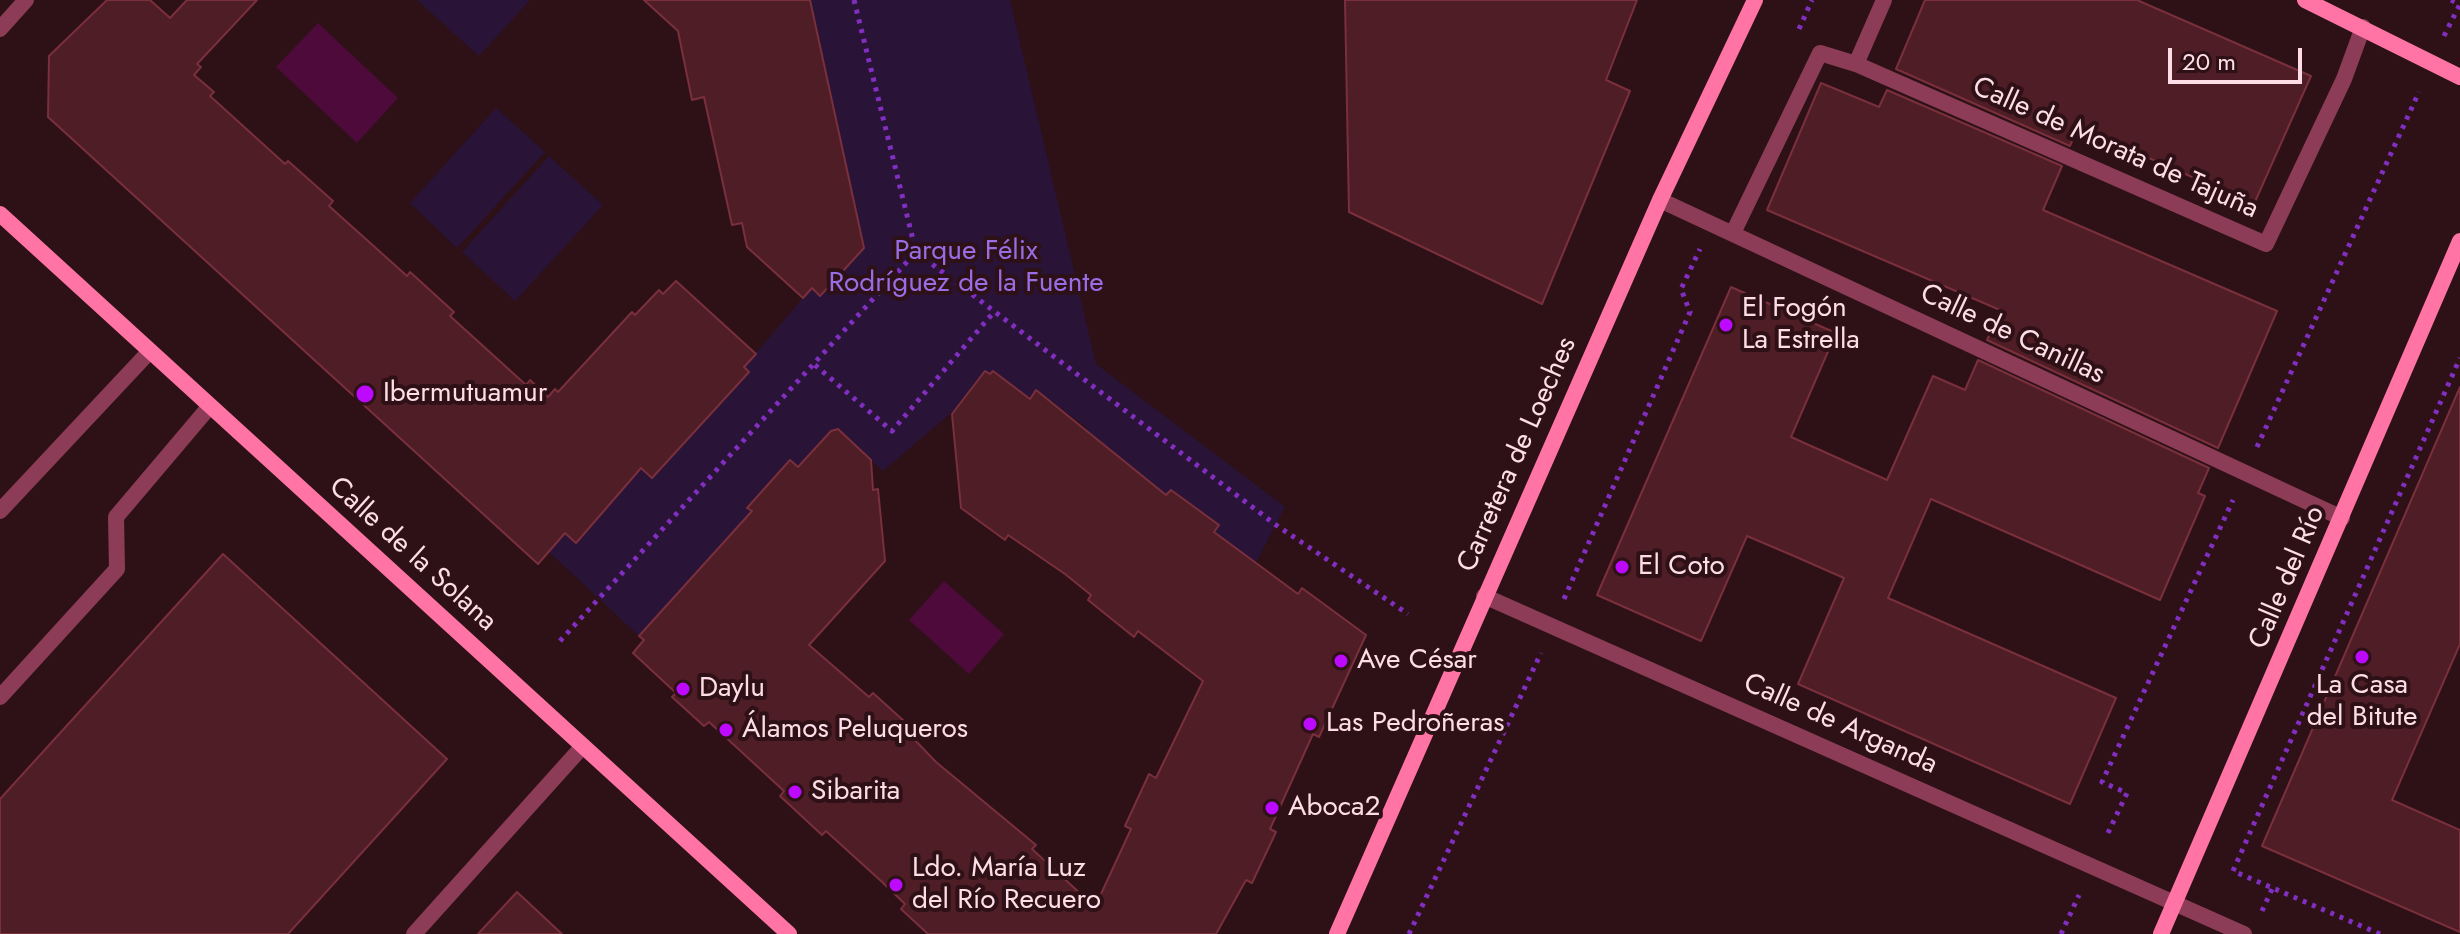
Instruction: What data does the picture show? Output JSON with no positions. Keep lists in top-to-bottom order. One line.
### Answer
{"streets":{"street":["Calle de Morata de Tajuña","Calle de Canillas","Carretera de Loeches","Calle de la Solana","Calle del Río","Calle de Arganda"]},"crossings":[["Calle de Morata de Tajuña","Calle de Canillas"],["Calle de Canillas","Carretera de Loeches"],["Calle de Canillas","Calle del Río"],["Carretera de Loeches","Calle de Arganda"],["Calle del Río","Calle de Arganda"]],"parks":["Parque Félix Rodríguez de la Fuente"],"places":["El Fogón La Estrella","Ibermutuamur","El Coto","La Casa del Bitute","Ave César","Daylu","Las Pedroñeras","Álamos Peluqueros","Sibarita","Aboca2","Ldo. María Luz del Río Recuero"],"scale_bar":"20 m"}
